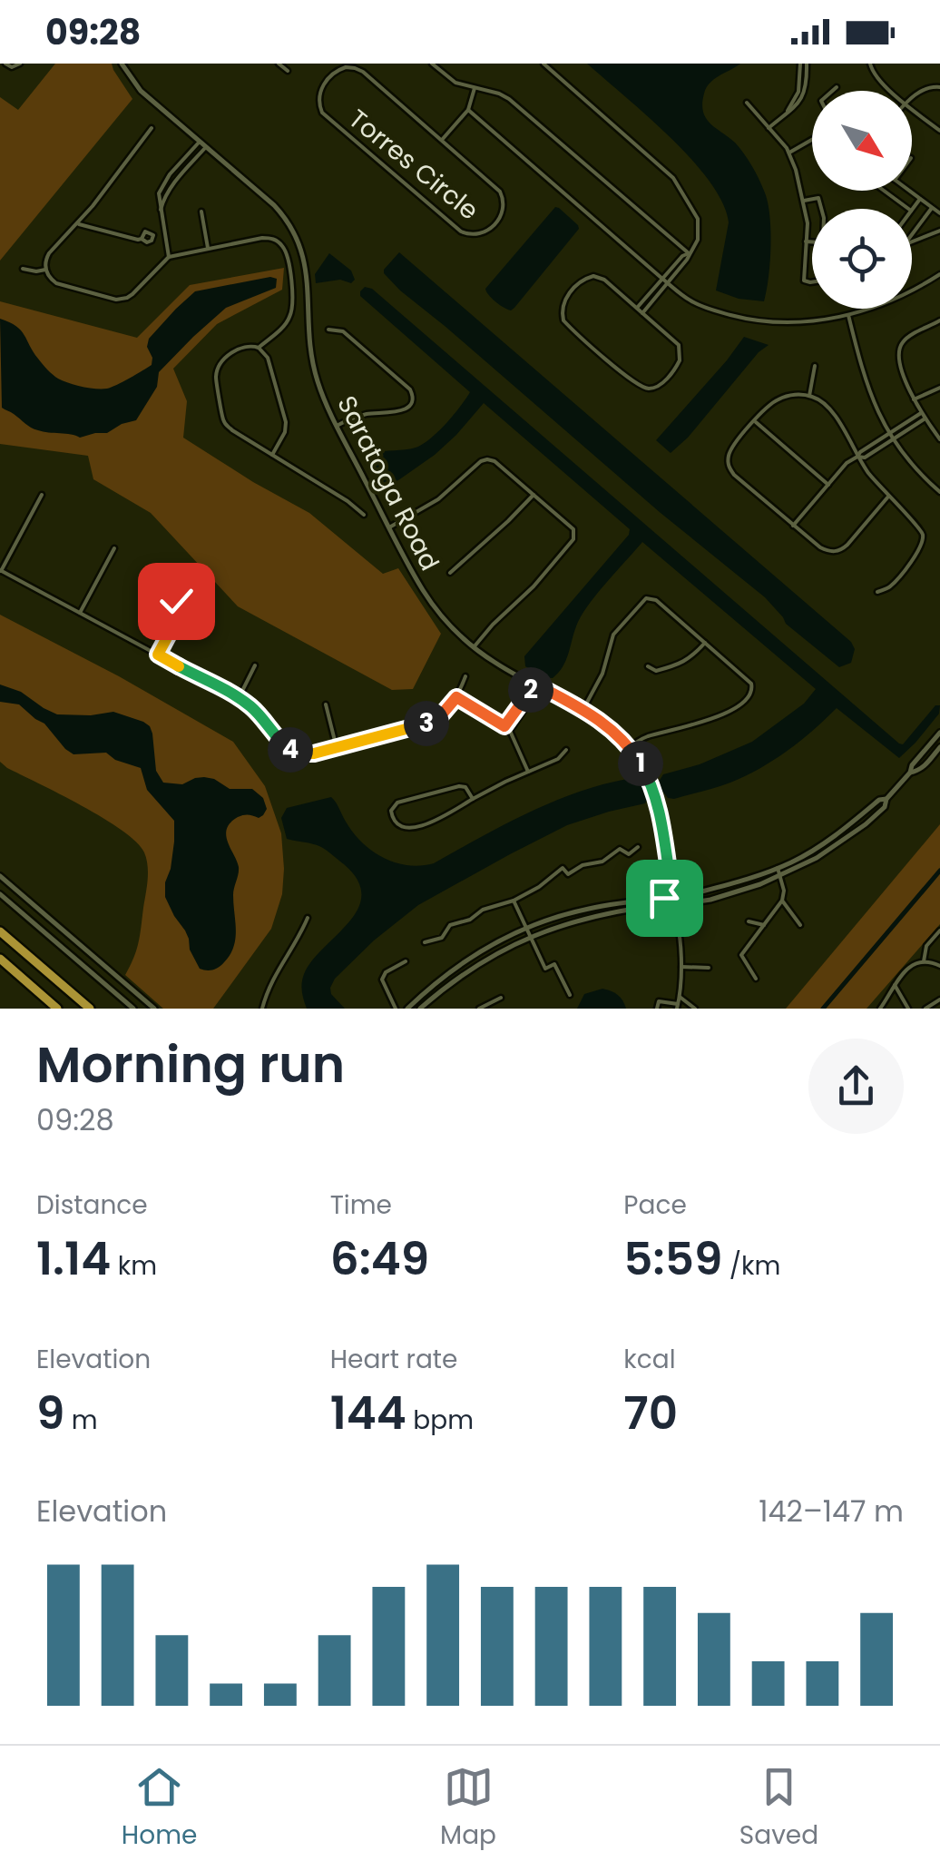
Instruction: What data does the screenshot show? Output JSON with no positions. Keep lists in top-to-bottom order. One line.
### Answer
{"streets":{"street":["Torres Circle","Saratoga Road"]},"north":"bottom right","page":{"status":"09:28","pins":["2","3","4","1"],"heading":["Morning run","09:28"],"stats":[["Distance","1.14 km"],["Time","6:49"],["Pace","5:59 /km"],["Elevation","9 m"],["Heart rate","144 bpm"],["kcal","70"]],"chart":["Elevation","142–147 m"],"tabs":["Home","Map","Saved"]}}
